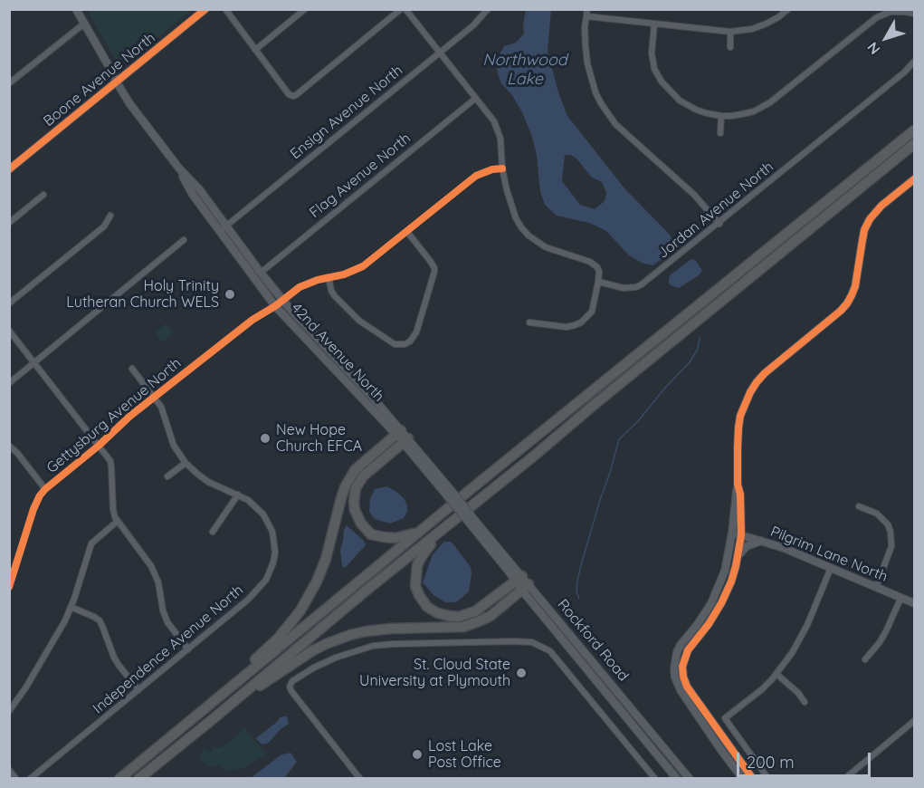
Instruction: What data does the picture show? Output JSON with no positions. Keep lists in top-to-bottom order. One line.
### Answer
{"streets":{"street":["Boone Avenue North","Ensign Avenue North","Flag Avenue North","Jordan Avenue North","42nd Avenue North","Gettysburg Avenue North","Pilgrim Lane North","Rockford Road","Independence Avenue North"]},"crossings":[["Boone Avenue North","42nd Avenue North"],["Ensign Avenue North","42nd Avenue North"],["Flag Avenue North","42nd Avenue North"],["42nd Avenue North","Gettysburg Avenue North"],["42nd Avenue North","Rockford Road"],["Gettysburg Avenue North","Independence Avenue North"]],"water":["Northwood Lake"],"places":["Holy Trinity Lutheran Church WELS","New Hope Church EFCA","St. Cloud State University at Plymouth","Lost Lake Post Office"],"scale_bar":"200 m","north":"bottom left"}
